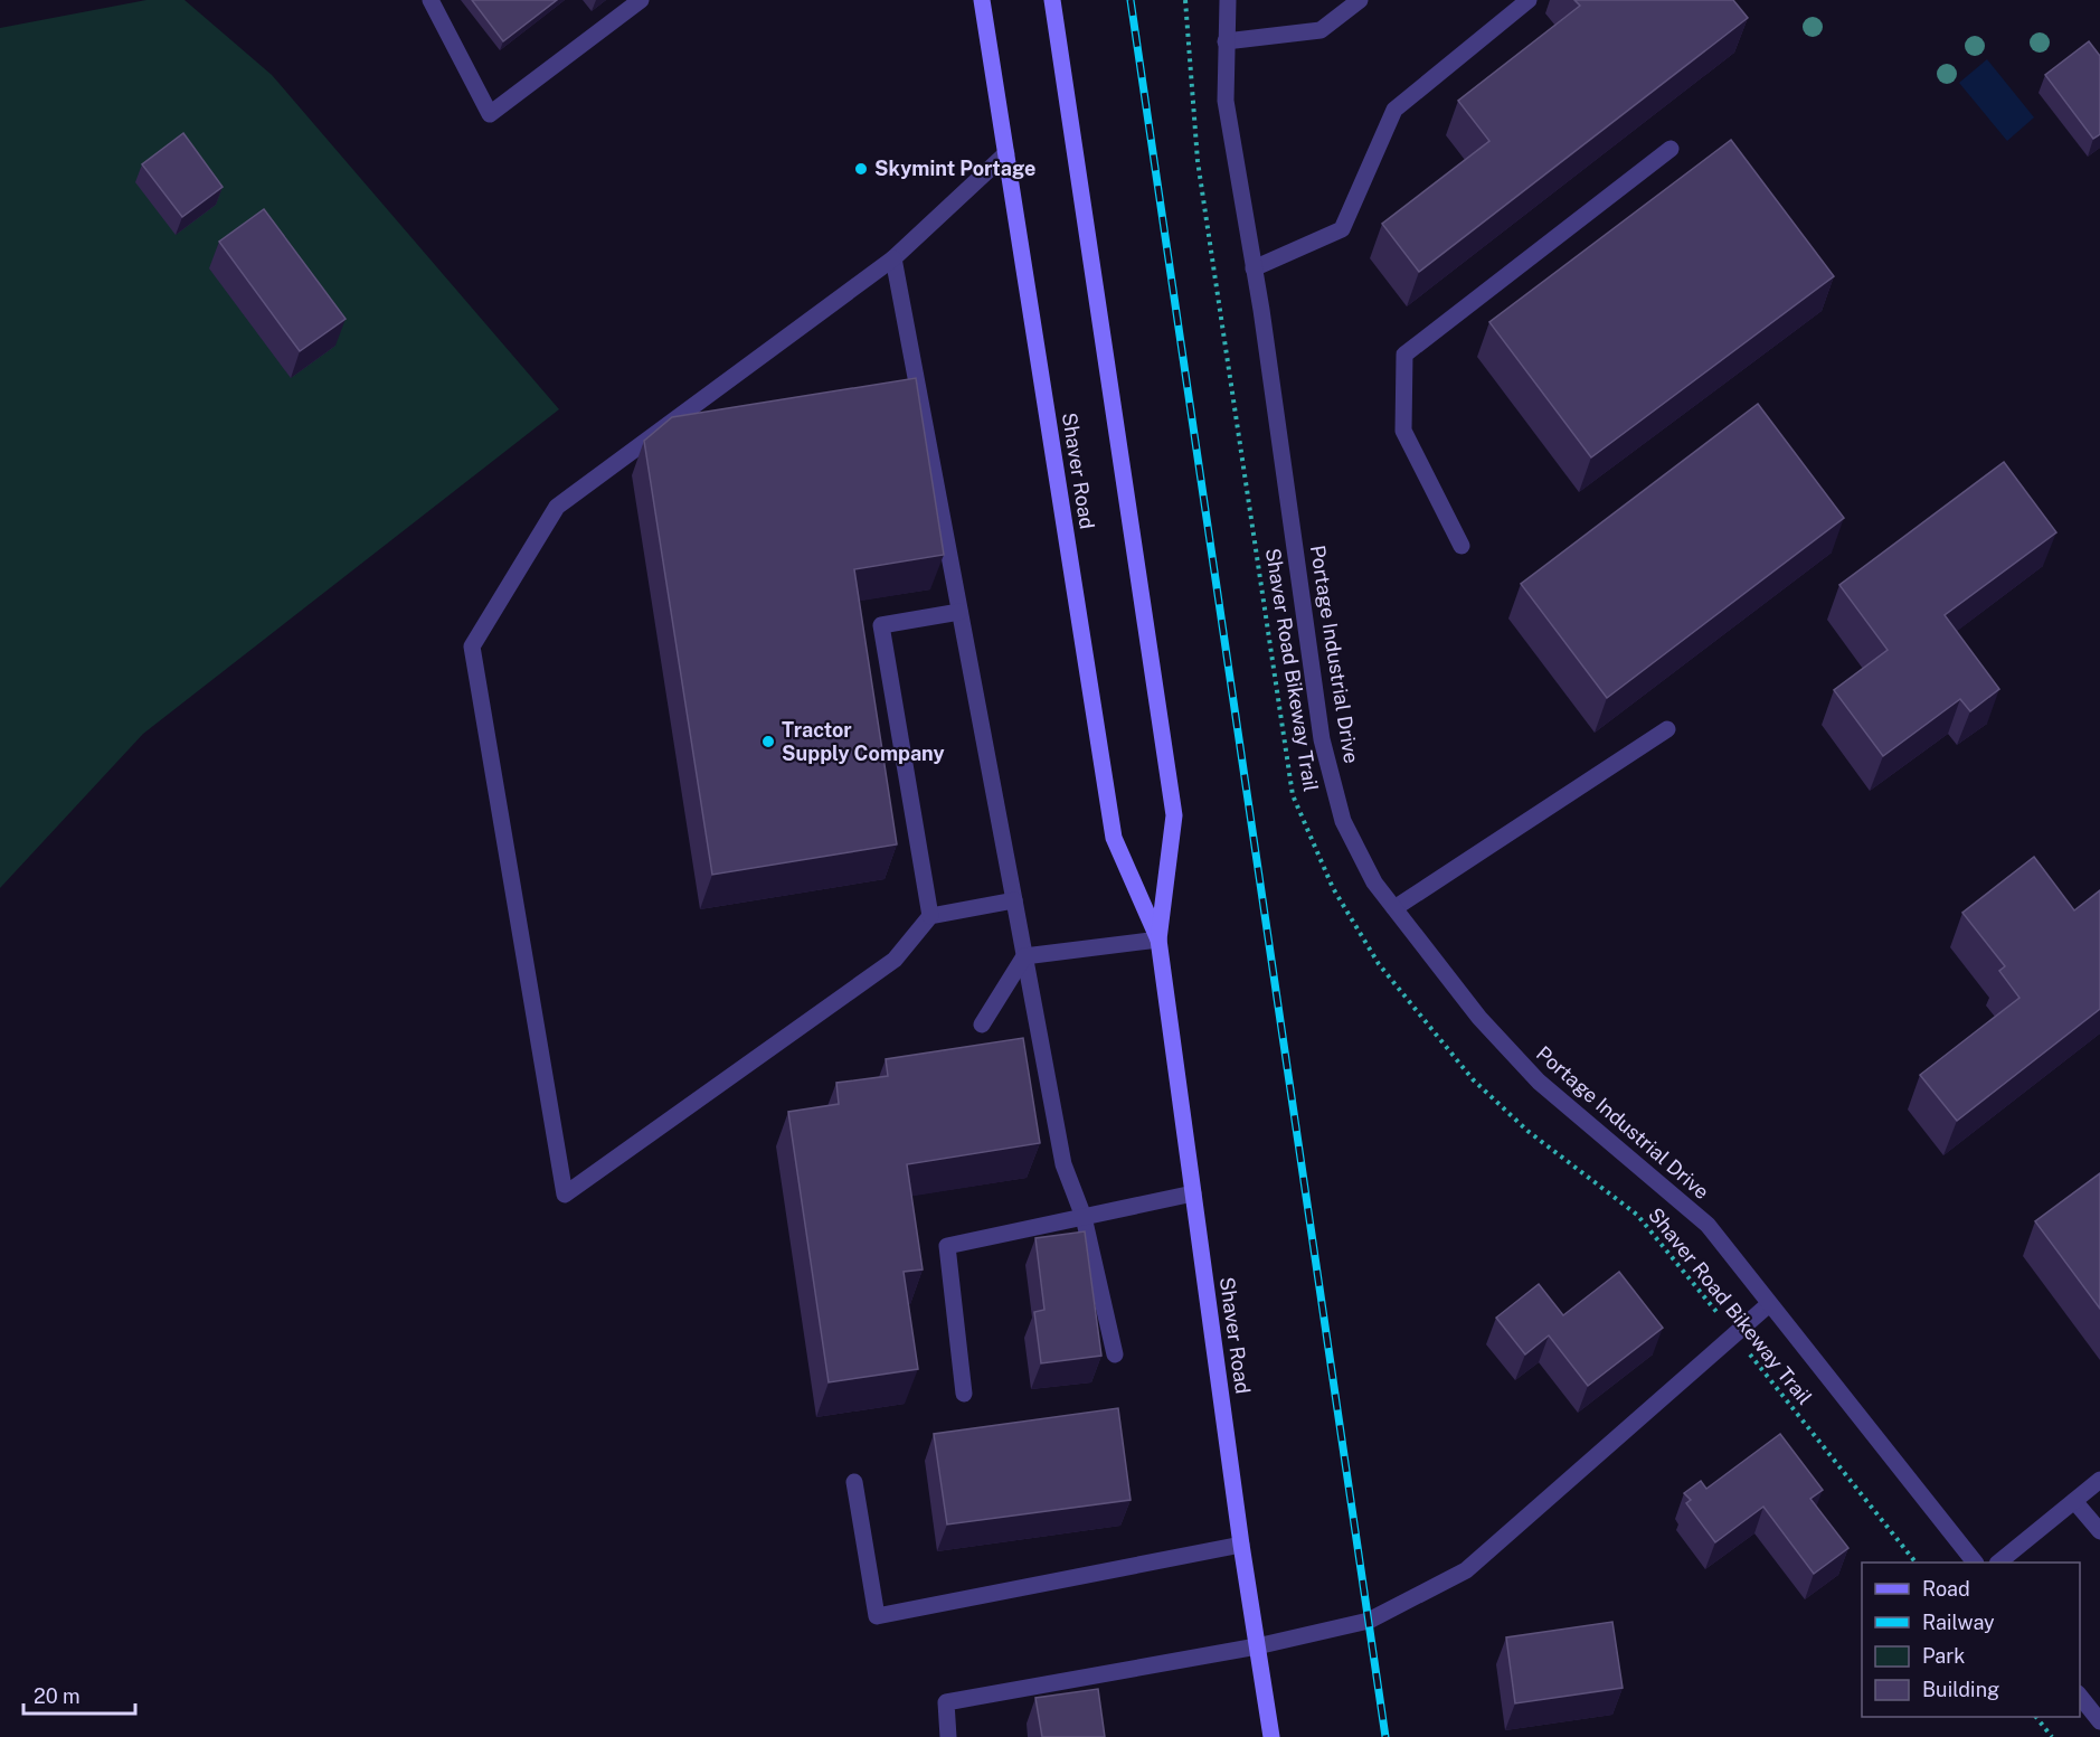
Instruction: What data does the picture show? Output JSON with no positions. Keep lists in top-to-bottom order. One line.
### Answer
{"streets":{"main road":["Shaver Road"],"street":["Portage Industrial Drive"],"path":["Shaver Road Bikeway Trail"]},"places":["Skymint Portage","Tractor Supply Company"],"legend":["Road","Railway","Park","Building"],"scale_bar":"20 m"}
